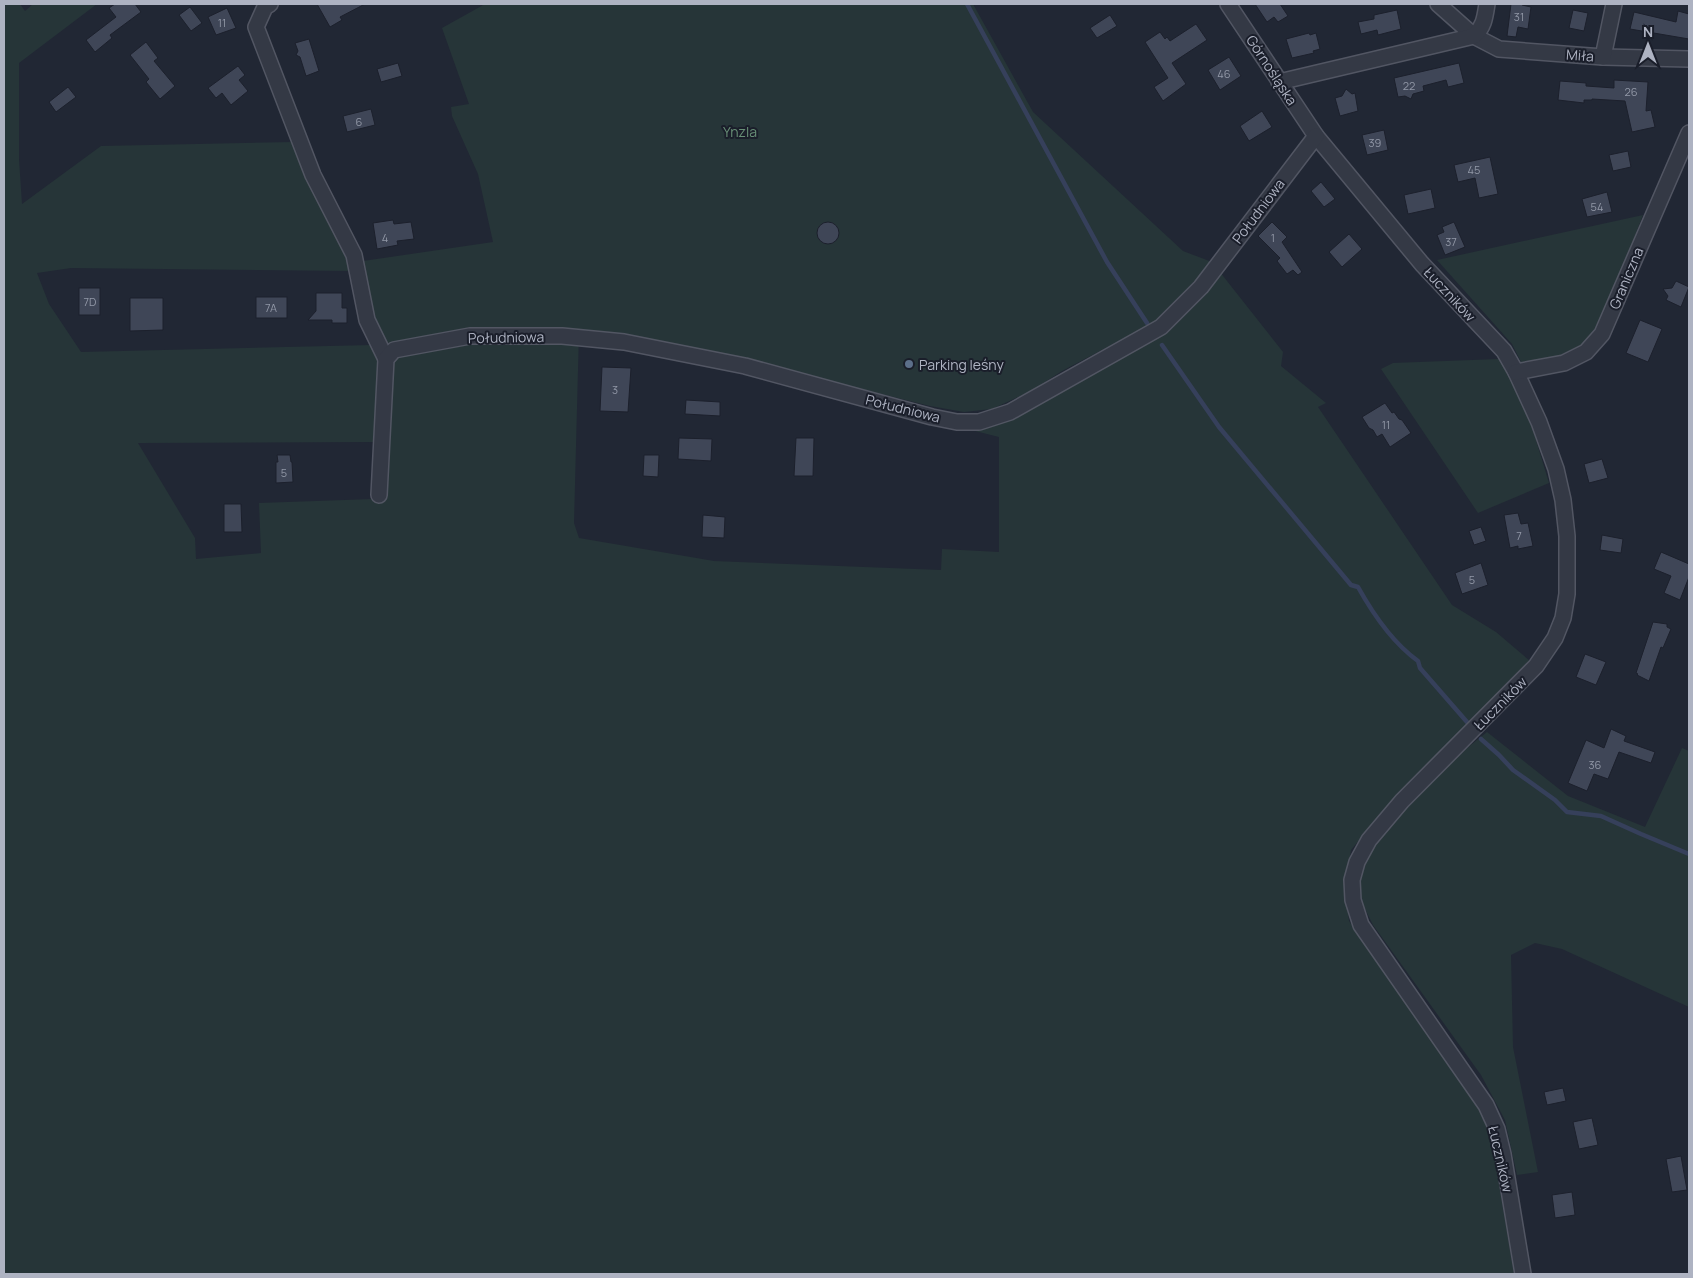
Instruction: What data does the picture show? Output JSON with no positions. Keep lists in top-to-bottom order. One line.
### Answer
{"streets":{"street":["Miła","Górnośląska","Południowa","Graniczna","Łuczników"]},"crossings":[["Górnośląska","Południowa"],["Górnośląska","Łuczników"],["Południowa","Łuczników"],["Graniczna","Łuczników"]],"parks":["Ynzla"],"places":["Parking leśny"],"house_numbers":["31","11","46","22","26","6","39","45","54","4","1","37","7D","7A","3","11","5","7","5","36"],"north":"top"}
